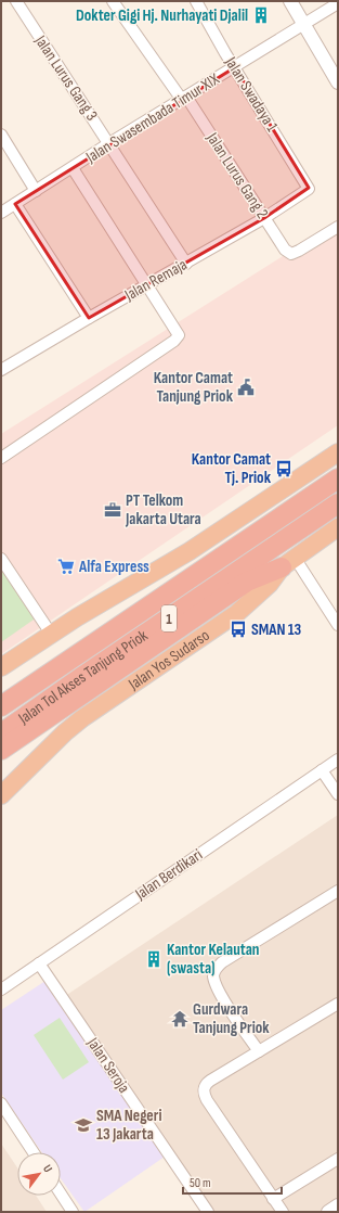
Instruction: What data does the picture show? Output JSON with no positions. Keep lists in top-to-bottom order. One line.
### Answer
{"streets":{"highway":["1","Jalan Yos Sudarso","Jalan Tol Akses Tanjung Priok"],"street":["Jalan Lurus Gang 3","Jalan Swadaya 1","Jalan Swasembada Timur XIX","Jalan Lurus Gang 2","Jalan Remaja","Jalan Berdikari","Jalan Seroja"]},"crossings":[["Jalan Lurus Gang 3","Jalan Swasembada Timur XIX"],["Jalan Lurus Gang 3","Jalan Remaja"],["Jalan Swadaya 1","Jalan Swasembada Timur XIX"],["Jalan Swadaya 1","Jalan Remaja"],["Jalan Swasembada Timur XIX","Jalan Lurus Gang 2"],["Jalan Lurus Gang 2","Jalan Remaja"],["Jalan Berdikari","Jalan Seroja"]],"places":{"building":["Dokter Gigi Hj. Nurhayati Djalil","Kantor Kelautan (swasta)"],"public building":["Kantor Camat Tanjung Priok"],"bus stop":["Kantor Camat Tj. Priok","SMAN 13"],"office":["PT Telkom Jakarta Utara"],"supermarket":["Alfa Express"],"temple":["Gurdwara Tanjung Priok"],"school or university":["SMA Negeri 13 Jakarta"]},"scale_bar":"50 m","north":"top right"}
